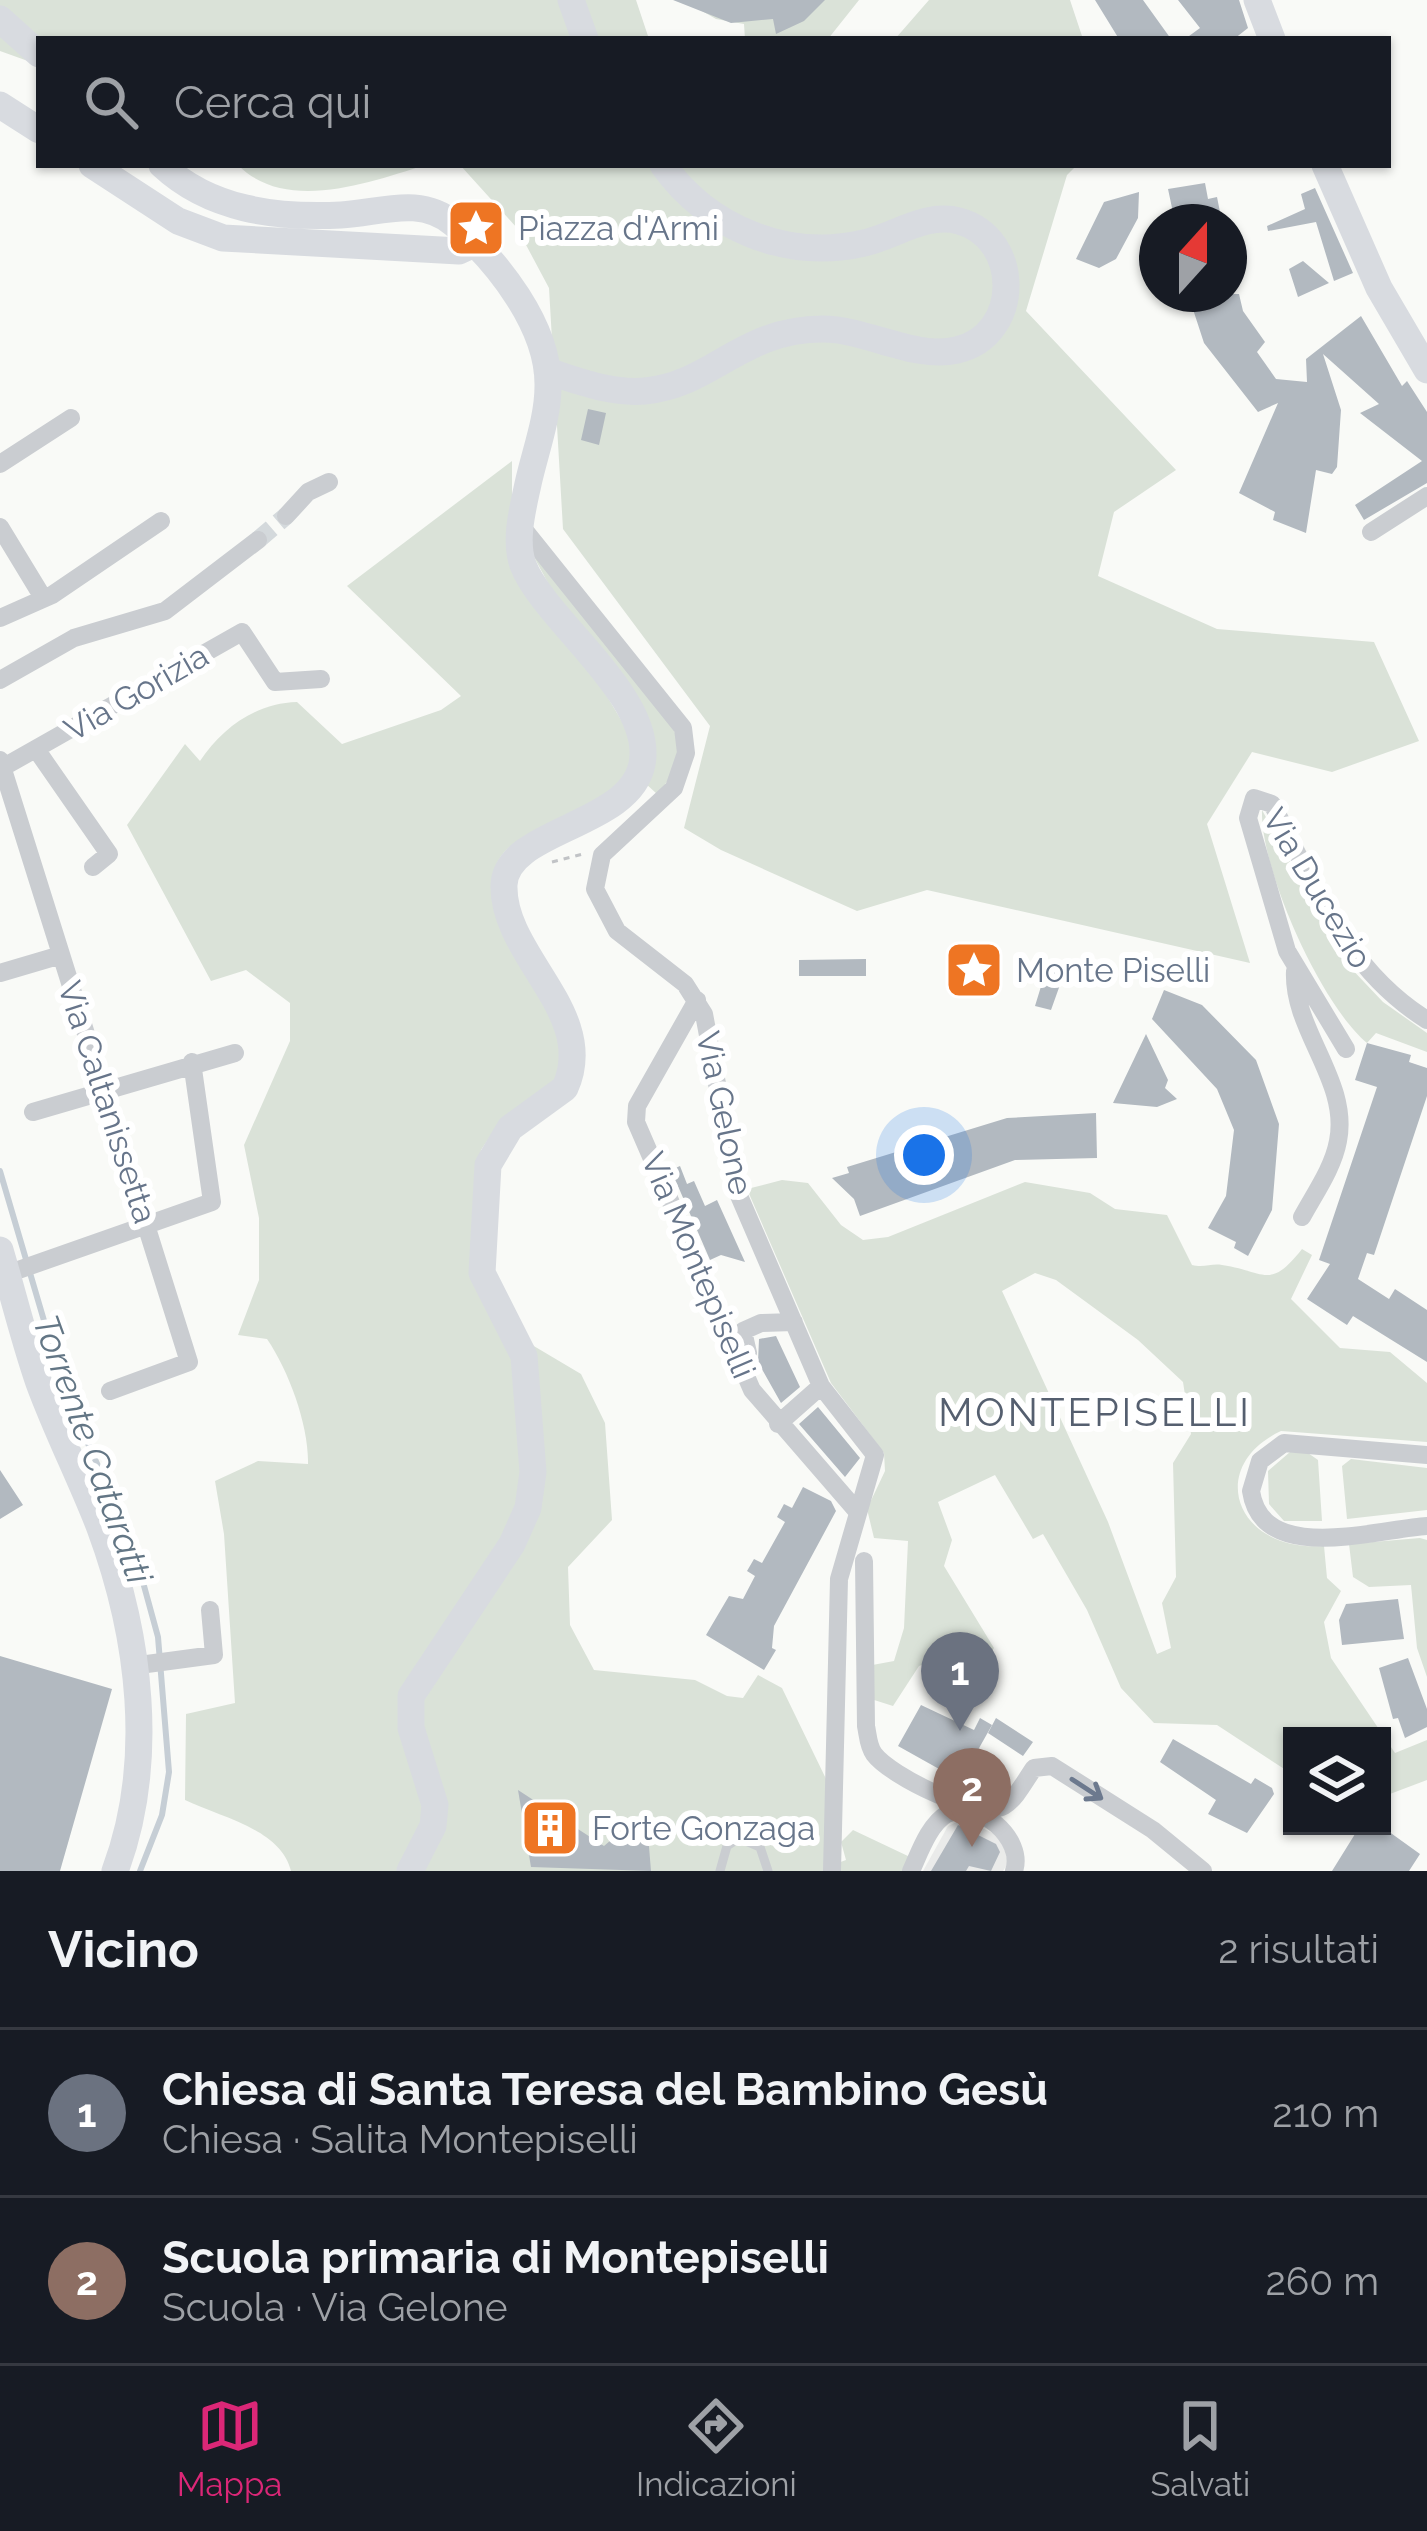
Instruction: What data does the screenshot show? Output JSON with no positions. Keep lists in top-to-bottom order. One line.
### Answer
{"streets":{"street":["Via Gorizia","Via Ducezio","Via Caltanissetta","Via Gelone","Via Montepiselli"]},"crossings":[["Via Gorizia","Via Caltanissetta"],["Via Gelone","Via Montepiselli"]],"districts":["MONTEPISELLI"],"water":["Torrente Cataratti"],"places":{"place":["Piazza d'Armi","Monte Piselli"],"building":["Forte Gonzaga"]},"north":"top","page":{"search":"Cerca qui","pins":["1","2"],"heading":["Vicino","2 risultati"],"list":[{"mark":"1","name":"Chiesa di Santa Teresa del Bambino Gesù","note":"Chiesa · Salita Montepiselli","value":"210 m"},{"mark":"2","name":"Scuola primaria di Montepiselli","note":"Scuola · Via Gelone","value":"260 m"}],"nav":["Mappa","Indicazioni","Salvati"]}}
